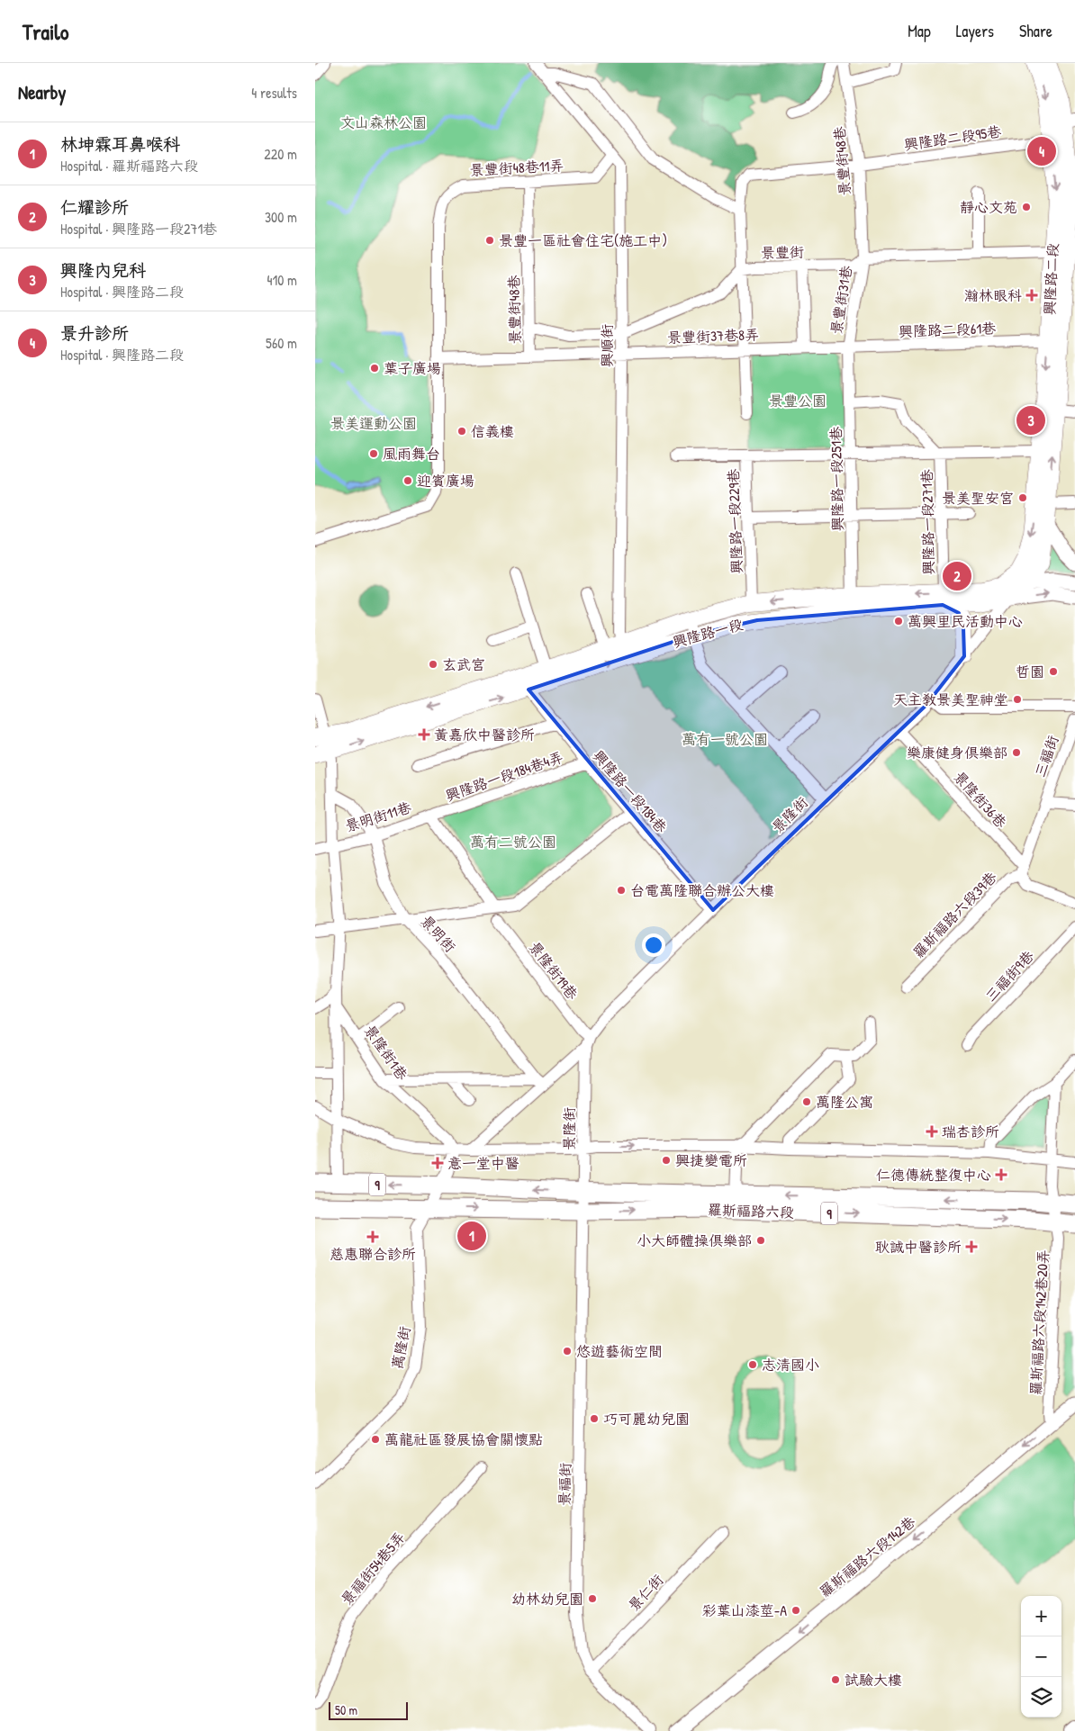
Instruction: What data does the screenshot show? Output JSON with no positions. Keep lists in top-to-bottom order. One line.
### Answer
{"streets":{"main road":["興隆路二段","興隆路一段","9","羅斯福路六段"],"street":["興隆路二段95巷","景豐街48巷","景豐街48巷11弄","景豐街","景豐街31巷","興隆路二段61巷","景豐街37巷8弄","興順街","興隆路一段251巷","興隆路一段229巷","興隆路一段271巷","三福街","興隆路一段184巷4弄","興隆路一段184巷","景隆街36巷","景隆街","景明街11巷","羅斯福路六段39巷","景明街","景隆街19巷","三福街9巷","景隆街1巷","羅斯福路六段142巷20弄","萬隆街","景福街","羅斯福路六段142巷","景福街54巷5弄","景仁街"]},"crossings":[["興隆路二段95巷","景豐街48巷"],["興隆路二段95巷","興隆路二段"],["景豐街48巷","景豐街48巷11弄"],["景豐街48巷","景豐街"],["景豐街48巷","景豐街31巷"],["景豐街48巷11弄","興順街"],["景豐街","興隆路二段"],["景豐街","景豐街31巷"],["景豐街","興順街"],["興隆路二段","興隆路二段61巷"],["景豐街31巷","興隆路二段61巷"],["景豐街31巷","興隆路一段251巷"],["興隆路二段61巷","景豐街37巷8弄"],["興隆路二段61巷","興隆路一段251巷"],["景豐街37巷8弄","興順街"],["興順街","興隆路一段"],["興隆路一段251巷","興隆路一段"],["興隆路一段229巷","興隆路一段"],["興隆路一段271巷","興隆路一段"],["興隆路一段","興隆路一段184巷"],["興隆路一段","景隆街"],["三福街","景隆街36巷"],["三福街","羅斯福路六段39巷"],["興隆路一段184巷4弄","興隆路一段184巷"],["興隆路一段184巷4弄","景明街11巷"],["興隆路一段184巷","景隆街"],["景隆街36巷","景隆街"],["景隆街36巷","羅斯福路六段39巷"],["景隆街","景明街"],["景隆街","景隆街19巷"],["景隆街","羅斯福路六段"],["景隆街","景福街"],["景明街11巷","景明街"],["9","羅斯福路六段"],["9","萬隆街"],["羅斯福路六段","羅斯福路六段142巷20弄"],["羅斯福路六段","萬隆街"],["羅斯福路六段","景福街"],["羅斯福路六段142巷20弄","羅斯福路六段142巷"],["景福街","景仁街"]],"one_way":["羅斯福路六段142巷"],"parks":["文山森林公園","景豐公園","景美運動公園","萬有一號公園","萬有二號公園"],"places":{"other":["靜心文苑","景豐一區社會住宅(施工中)","葉子廣場","信義樓","風雨舞台","迎賓廣場","景美聖安宮","萬興里民活動中心","玄武宮","哲園","天主教景美聖神堂","樂康健身俱樂部","台電萬隆聯合辦公大樓","萬隆公寓","興捷變電所","小大師體操俱樂部","悠遊藝術空間","志清國小","巧可麗幼兒園","萬龍社區發展協會關懷點","幼林幼兒園","彩葉山漆莖-A","試驗大樓"],"health":["瀚林眼科","黃嘉欣中醫診所","瑞杏診所","意一堂中醫","仁德傳統整復中心","慈惠聯合診所","耿誠中醫診所"]},"scale_bar":"50 m","page":{"header":"Trailo","nav":["Map","Layers","Share"],"heading":["Nearby","4 results"],"list":[{"mark":"1","name":"林坤霖耳鼻喉科","note":"Hospital · 羅斯福路六段","value":"220 m"},{"mark":"2","name":"仁耀診所","note":"Hospital · 興隆路一段271巷","value":"300 m"},{"mark":"3","name":"興隆內兒科","note":"Hospital · 興隆路二段","value":"410 m"},{"mark":"4","name":"景升診所","note":"Hospital · 興隆路二段","value":"560 m"}],"pins":["4","3","2","1"],"map_buttons":["+","−"],"scale":"50 m"}}
